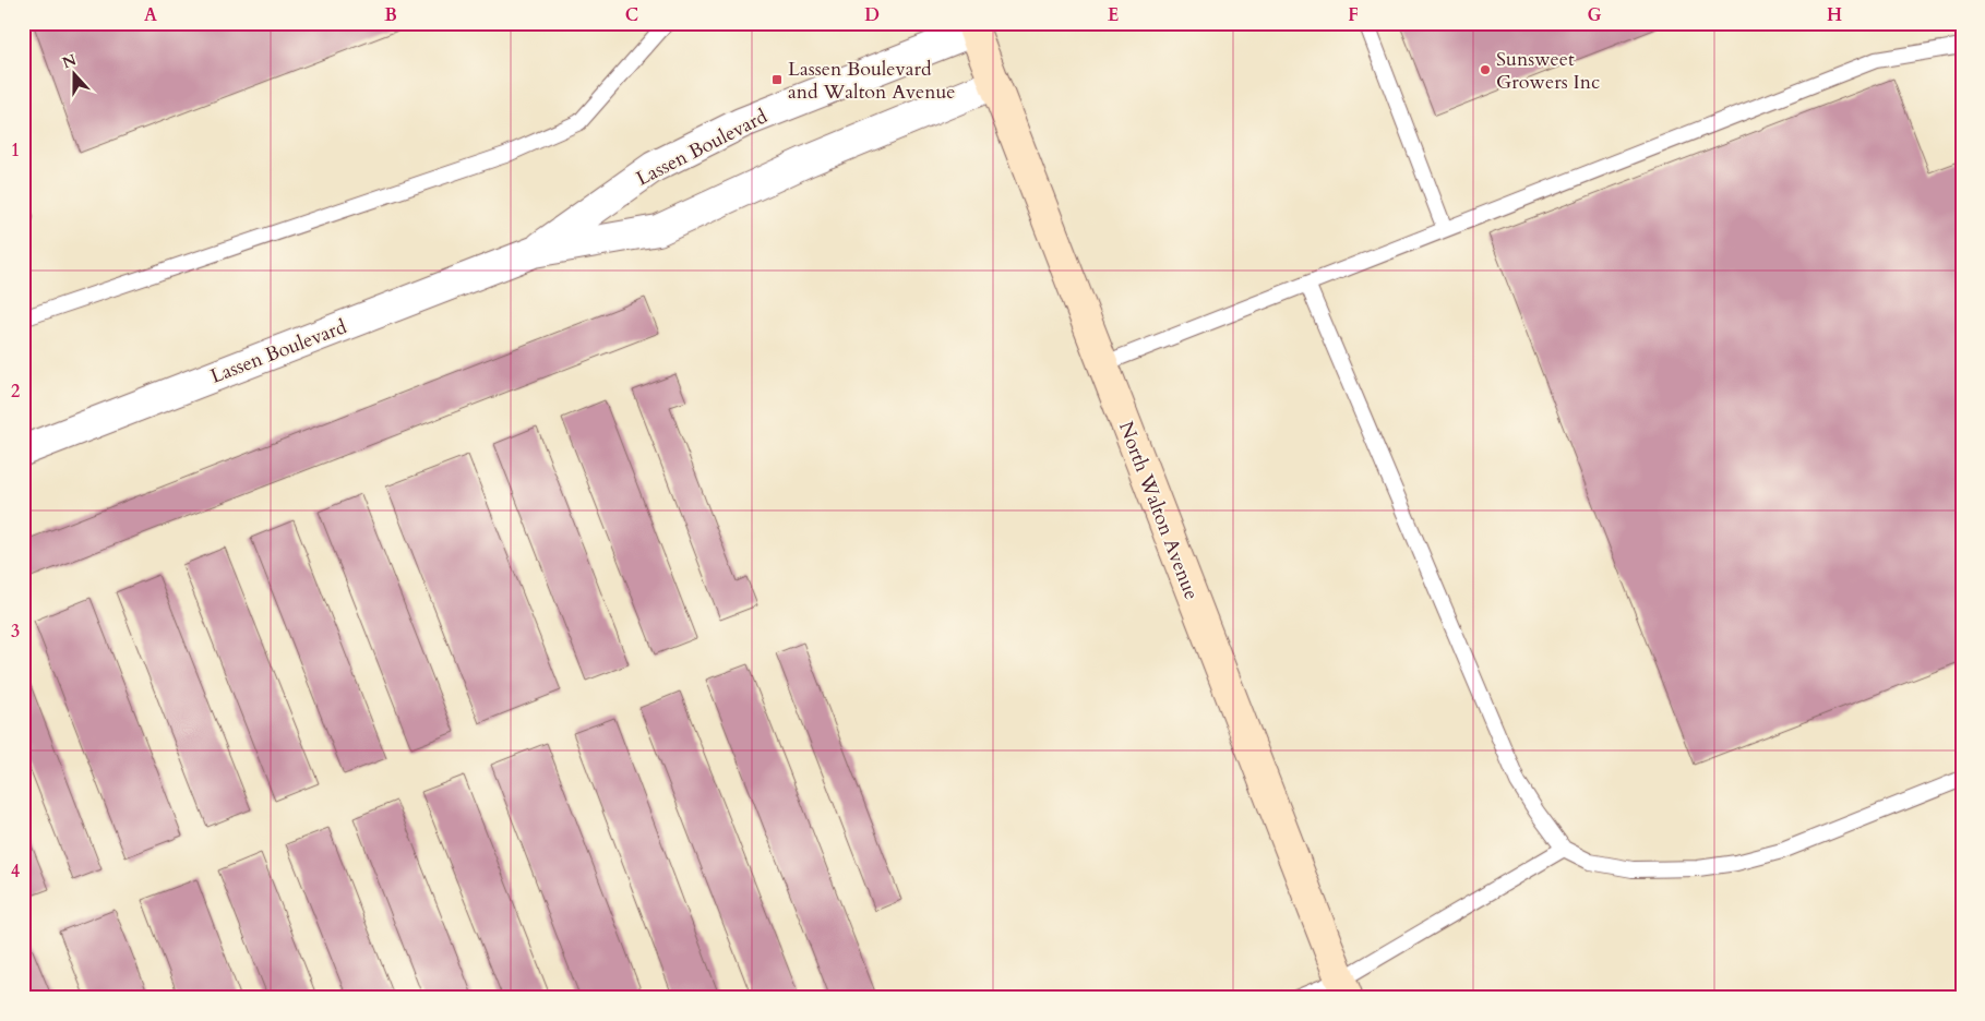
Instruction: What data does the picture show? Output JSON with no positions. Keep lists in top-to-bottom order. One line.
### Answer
{"streets":{"main road":["North Walton Avenue"],"street":["Lassen Boulevard"]},"crossings":[["Lassen Boulevard","North Walton Avenue"]],"places":{"other":["Sunsweet Growers Inc"],"transit":["Lassen Boulevard and Walton Avenue"]},"north":"top","grid":{"columns":["A","B","C","D","E","F","G","H"],"rows":["1","2","3","4"]}}
